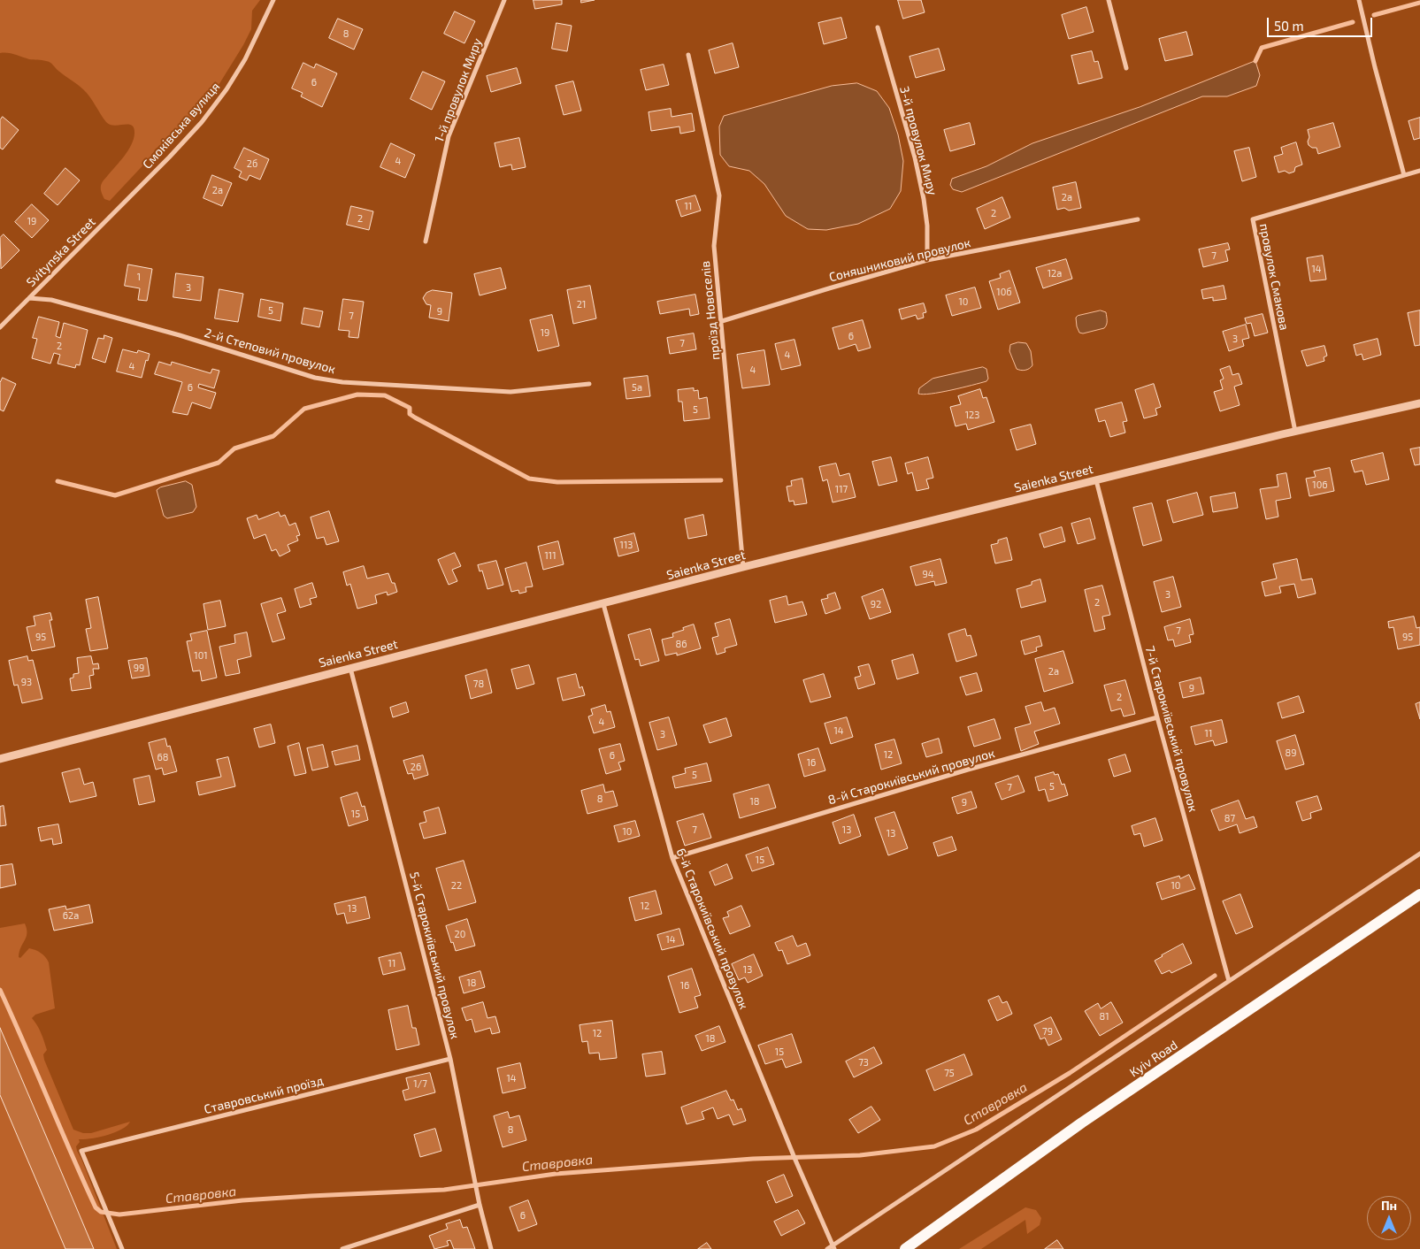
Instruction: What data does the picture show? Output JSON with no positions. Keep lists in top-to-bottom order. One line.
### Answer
{"streets":{"main road":["Kyiv Road"],"street":["1-й провулок Миру","Смоківська вулиця","3-й провулок Миру","Svitynska Street","Соняшниковий провулок","провулок Смакова","проїзд Новоселів","2-й Степовий провулок","Saienka Street","7-й Старокиївський провулок","8-й Старокиївський провулок","6-й Старокиївський провулок","5-й Старокиївський провулок","Ставровський проїзд"]},"crossings":[["Смоківська вулиця","Svitynska Street"],["3-й провулок Миру","Соняшниковий провулок"],["Svitynska Street","2-й Степовий провулок"],["Соняшниковий провулок","проїзд Новоселів"],["провулок Смакова","Saienka Street"],["проїзд Новоселів","Saienka Street"],["Saienka Street","7-й Старокиївський провулок"],["Saienka Street","6-й Старокиївський провулок"],["Saienka Street","5-й Старокиївський провулок"],["7-й Старокиївський провулок","8-й Старокиївський провулок"],["8-й Старокиївський провулок","6-й Старокиївський провулок"],["5-й Старокиївський провулок","Ставровський проїзд"]],"water":["Ставровка"],"house_numbers":["8","6","4","2б","2а","2а","11","2","2","19","7","14","12а","1","3","10б","10","21","5","9","7","19","6","3","7","2","4","4","4","6","5а","5","123","106","117","113","111","94","3","2","92","7","95","95","86","101","99","2а","93","78","9","2","4","14","11","3","89","12","6","68","16","26","5","5","7","8","18","9","15","87","7","13","10","13","15","22","10","12","13","62а","20","14","11","13","18","16","81","79","12","18","15","73","75","14","1/7","8","6"],"scale_bar":"50 m","north":"top"}
